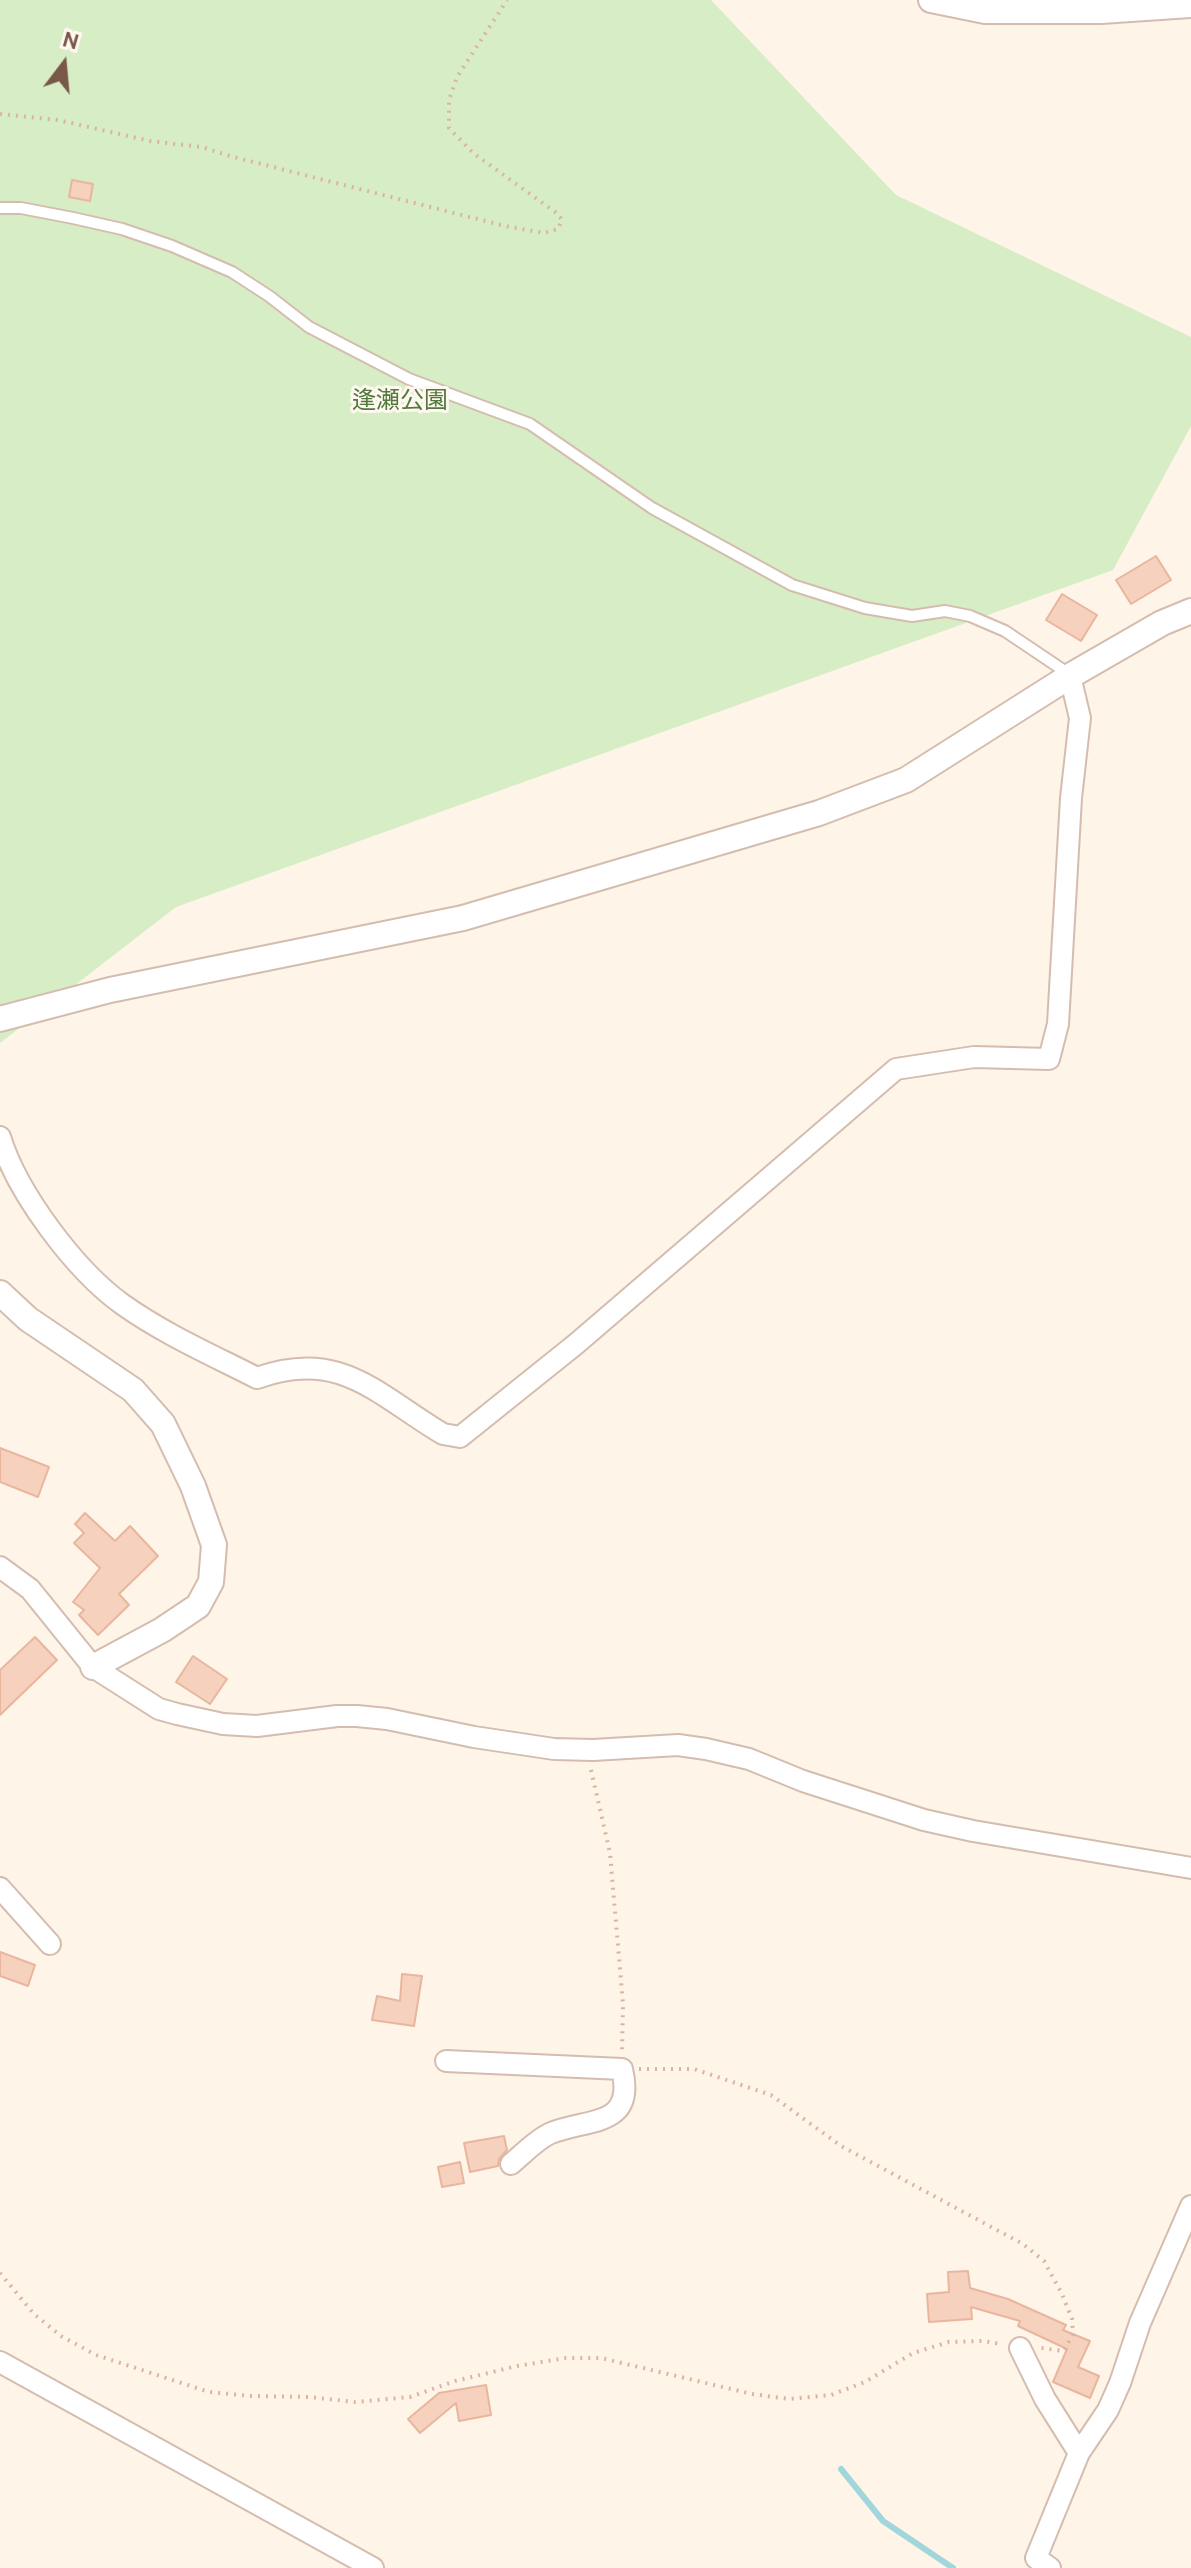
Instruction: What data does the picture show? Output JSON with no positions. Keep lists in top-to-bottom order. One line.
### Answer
{"parks":["逢瀬公園"],"north":"top"}
